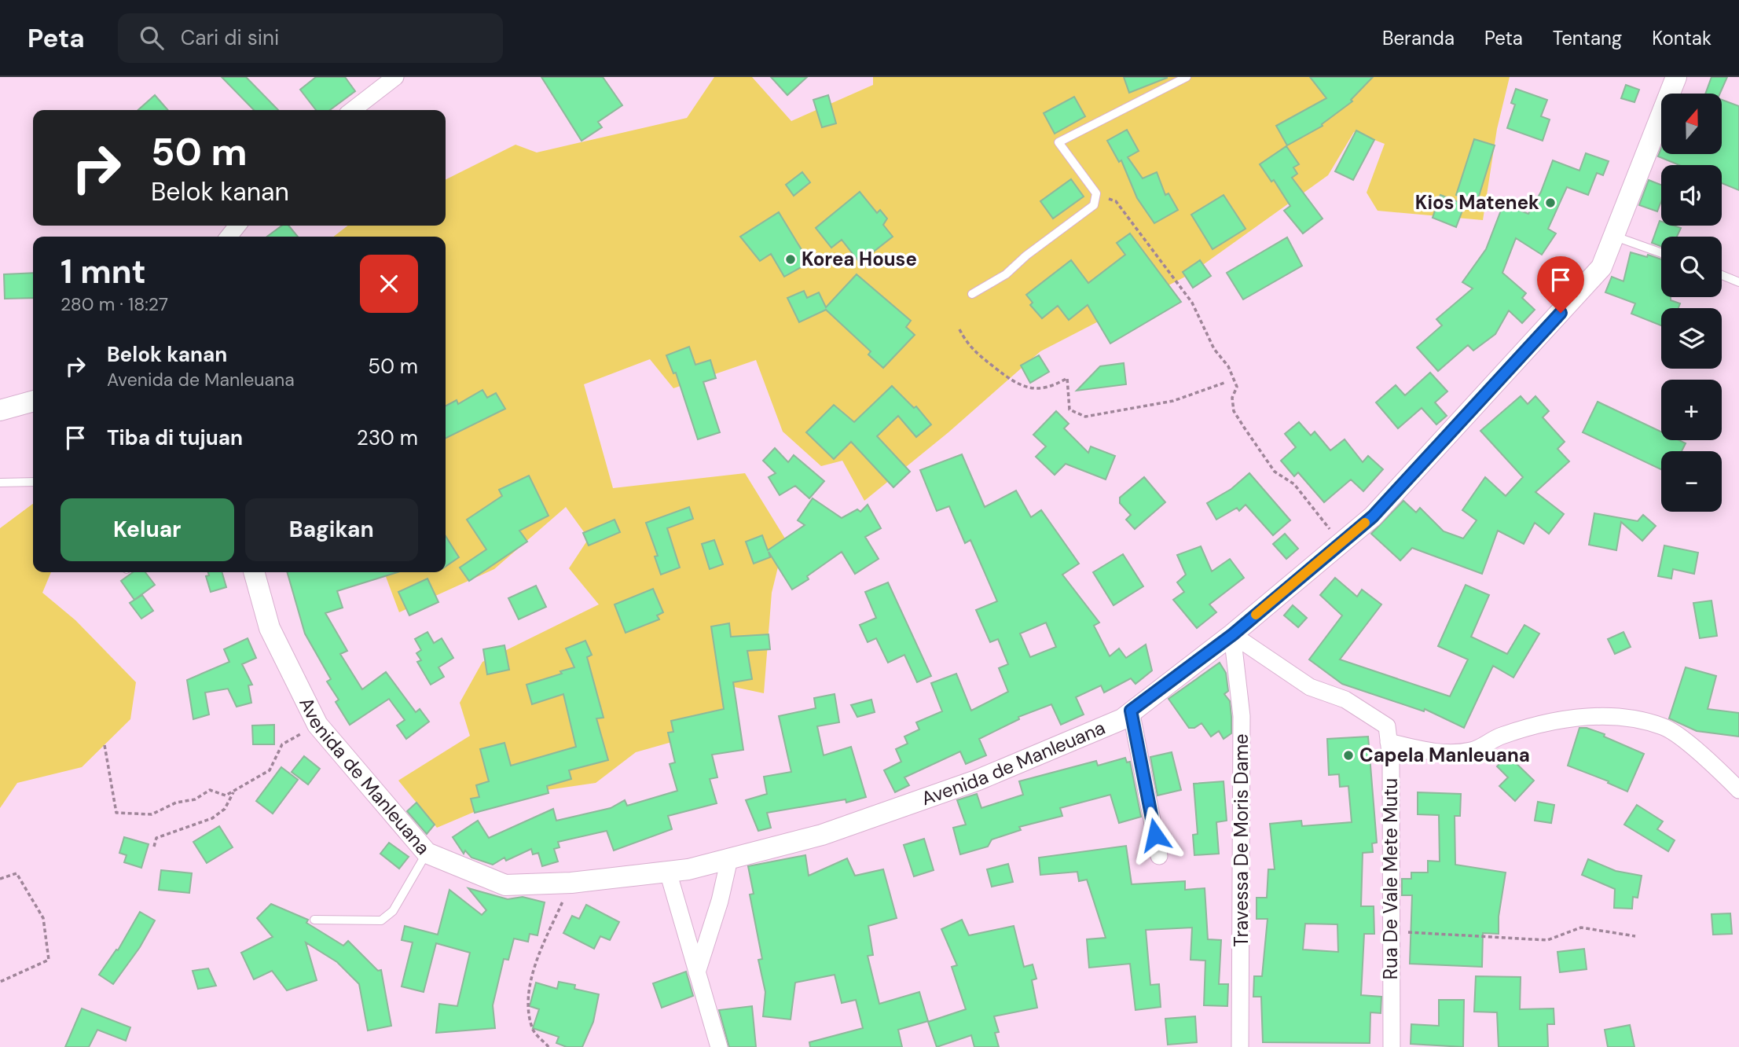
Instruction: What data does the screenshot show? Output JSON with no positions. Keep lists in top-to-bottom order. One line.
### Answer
{"streets":{"street":["Avenida de Manleuana","Travessa De Moris Dame","Rua De Vale Mete Mutu"]},"crossings":[["Avenida de Manleuana","Travessa De Moris Dame"],["Avenida de Manleuana","Rua De Vale Mete Mutu"],["Travessa De Moris Dame","Rua De Vale Mete Mutu"]],"places":["Kios Matenek","Korea House","Capela Manleuana"],"north":"top","page":{"header":"Peta","search":"Cari di sini","nav":["Beranda","Peta","Tentang","Kontak"],"map_buttons":["+","−"],"turn":["50 m","Belok kanan"],"heading":["1 mnt","280 m · 18:27"],"list":[{"name":"Belok kanan","note":"Avenida de Manleuana","value":"50 m"},{"name":"Tiba di tujuan","value":"230 m"}],"buttons":["Keluar","Bagikan"]}}
